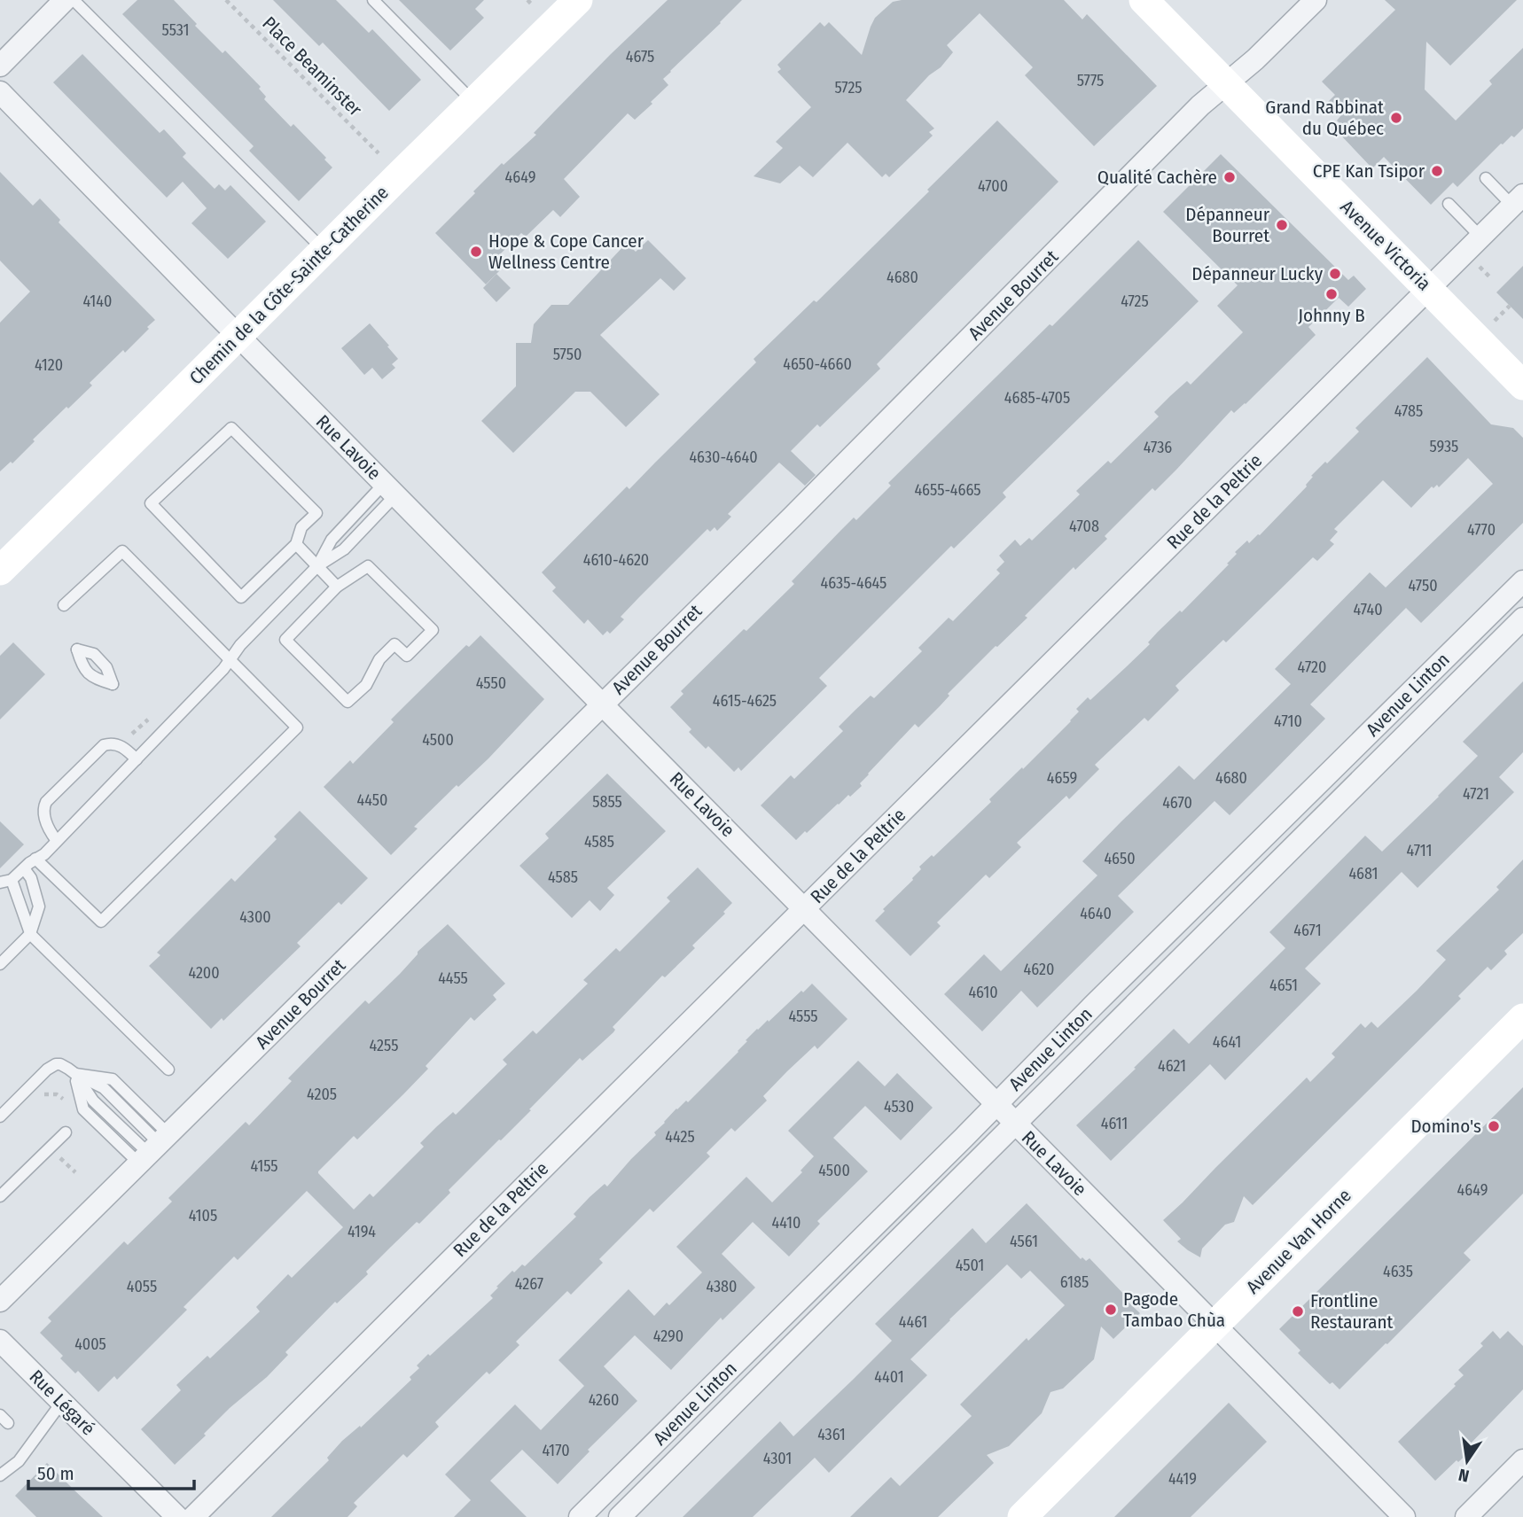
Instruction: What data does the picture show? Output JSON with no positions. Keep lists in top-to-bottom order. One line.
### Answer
{"streets":{"main road":["Avenue Victoria","Chemin de la Côte-Sainte-Catherine","Avenue Van Horne"],"street":["Avenue Bourret","Rue Lavoie","Rue de la Peltrie","Avenue Linton","Rue Légaré"],"path":["Place Beaminster"]},"crossings":[["Avenue Victoria","Avenue Bourret"],["Avenue Victoria","Rue de la Peltrie"],["Chemin de la Côte-Sainte-Catherine","Rue Lavoie"],["Avenue Bourret","Rue Lavoie"],["Rue Lavoie","Rue de la Peltrie"],["Rue Lavoie","Avenue Linton"],["Rue Lavoie","Avenue Van Horne"]],"places":["Grand Rabbinat du Québec","CPE Kan Tsipor","Qualité Cachère","Dépanneur Bourret","Hope & Cope Cancer Wellness Centre","Dépanneur Lucky","Johnny B","Domino's","Pagode Tambao Chùa","Frontline Restaurant"],"house_numbers":["5531","4675","5775","5725","4649","4700","4680","4140","4725","5750","4650-4660","4120","4685-4705","4785","5935","4736","4630-4640","4655-4665","4708","4770","4610-4620","4635-4645","4750","4740","4720","4550","4615-4625","4710","4500","4659","4680","4721","4450","5855","4670","4585","4711","4650","4681","4585","4640","4300","4671","4620","4200","4455","4651","4610","4555","4641","4255","4621","4205","4530","4611","4425","4155","4500","4649","4105","4410","4194","4561","4501","4635","6185","4267","4055","4380","4461","4290","4005","4401","4260","4361","4170","4301","4419"],"scale_bar":"50 m","north":"bottom"}
